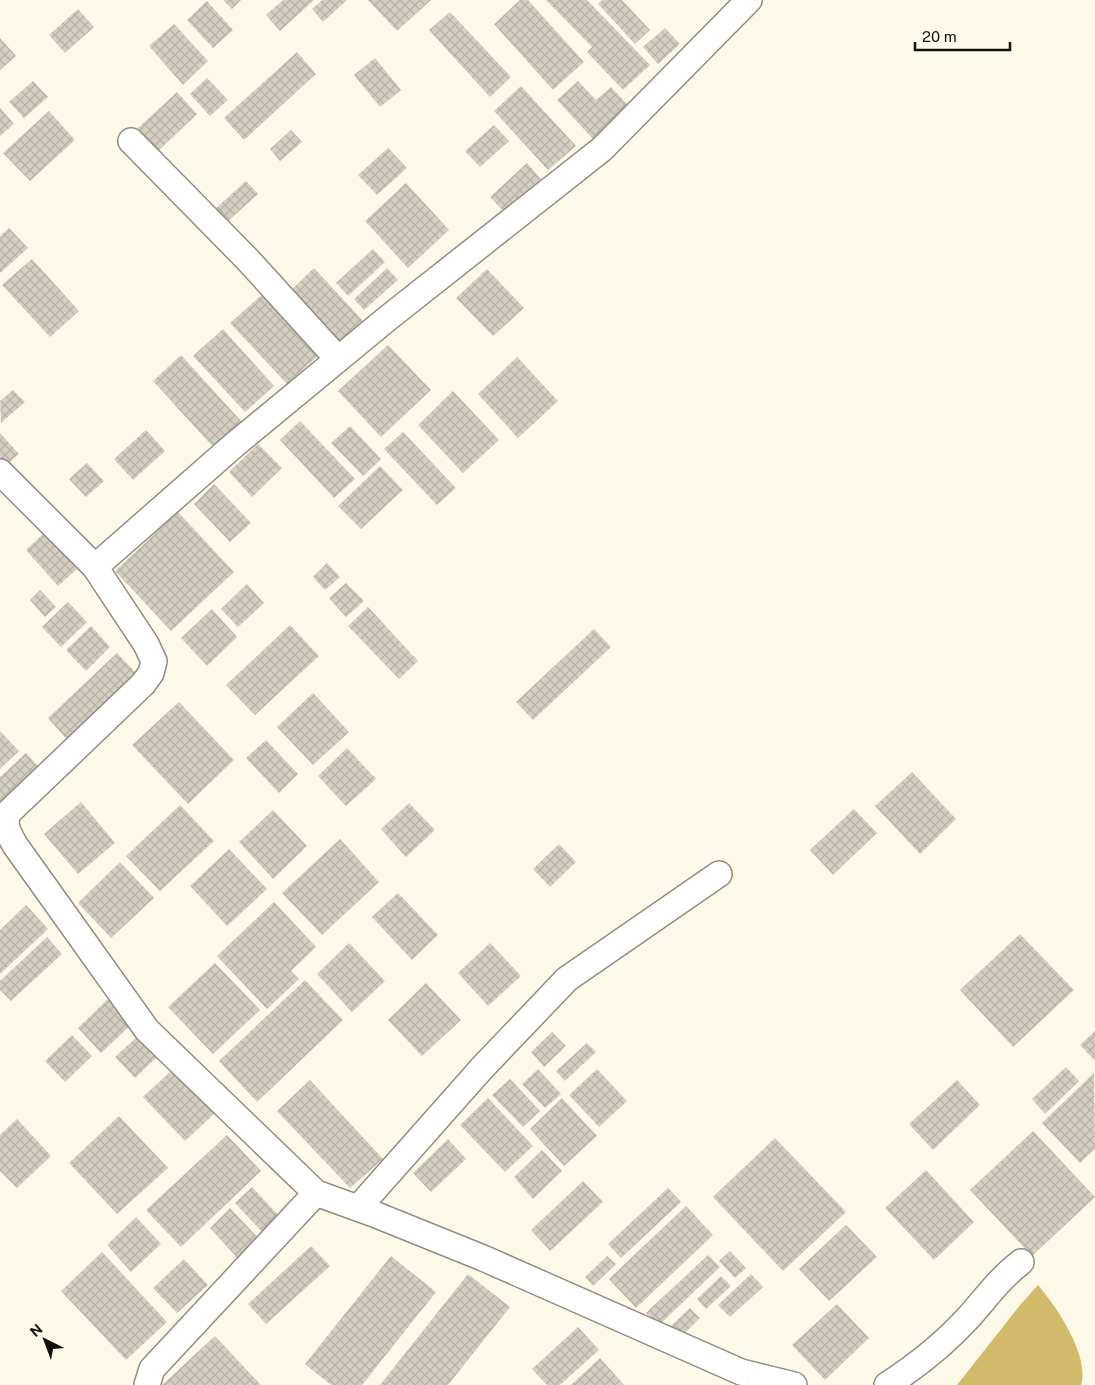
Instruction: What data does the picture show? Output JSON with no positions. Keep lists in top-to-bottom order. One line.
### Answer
{"scale_bar":"20 m","north":"top left"}
